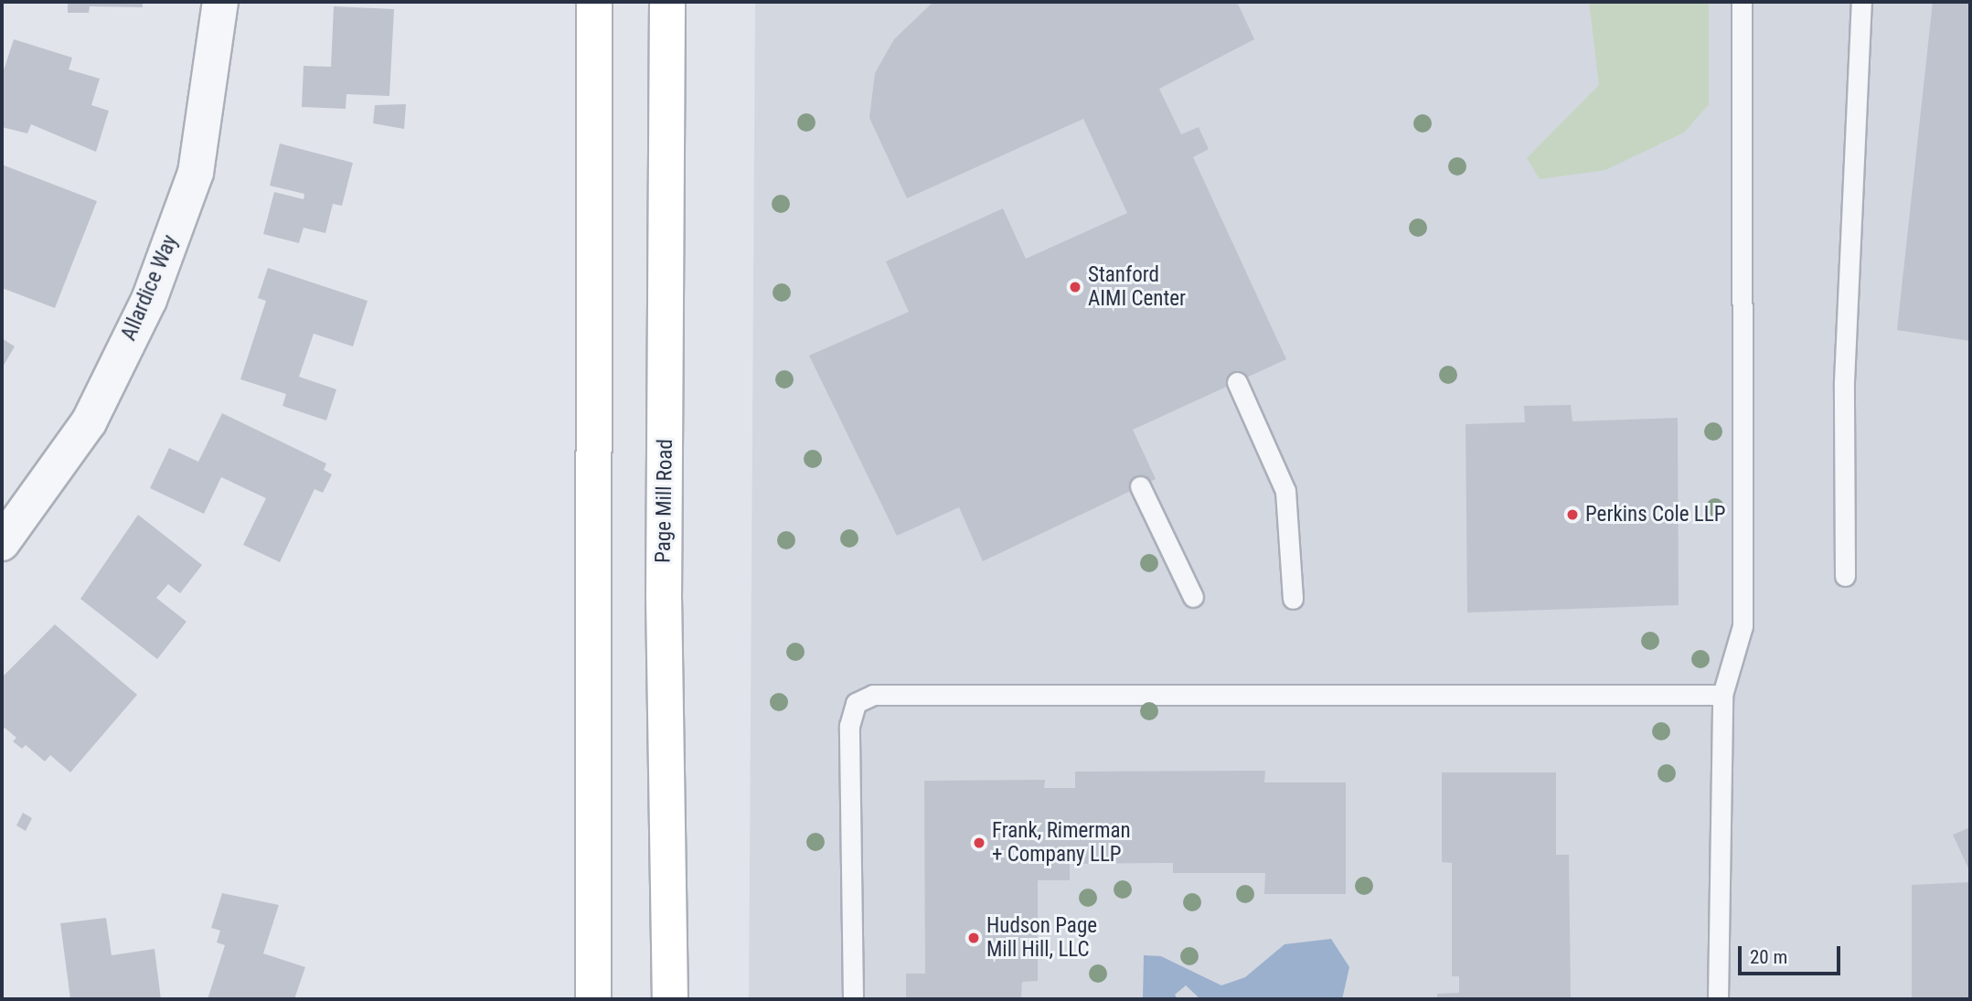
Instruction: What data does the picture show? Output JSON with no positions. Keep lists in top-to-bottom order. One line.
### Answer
{"streets":{"main road":["Page Mill Road"],"street":["Allardice Way"]},"places":["Stanford AIMI Center","Perkins Cole LLP","Frank, Rimerman + Company LLP","Hudson Page Mill Hill, LLC"],"scale_bar":"20 m"}
